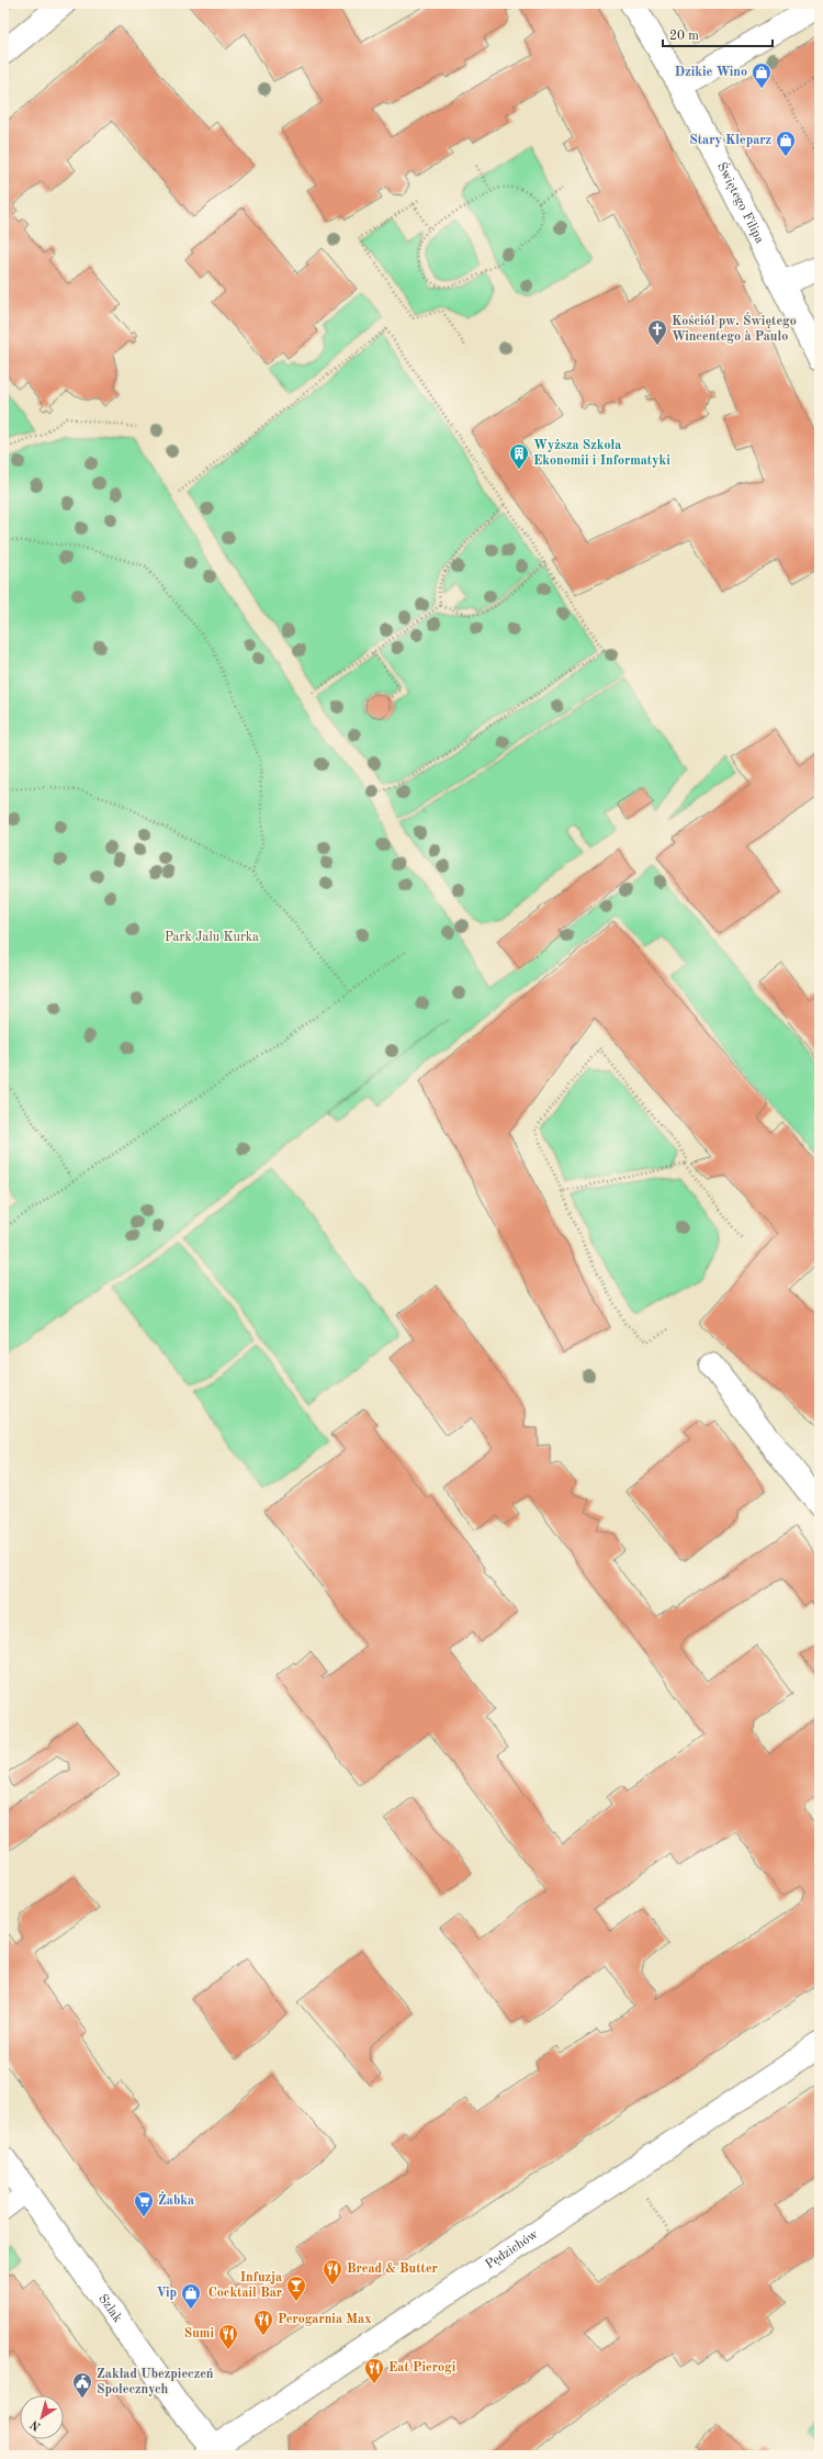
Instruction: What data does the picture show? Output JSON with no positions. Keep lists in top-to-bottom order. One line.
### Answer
{"streets":{"street":["Świętego Filipa","Pędzichów","Szlak"]},"crossings":[["Pędzichów","Szlak"]],"parks":["Park Jalu Kurka"],"places":{"shop":["Dzikie Wino","Stary Kleparz","Vip"],"church":["Kościół pw. Świętego Wincentego à Paulo"],"building":["Wyższa Szkoła Ekonomii i Informatyki"],"supermarket":["Żabka"],"restaurant":["Bread & Butter","Perogarnia Max","Sumi","Eat Pierogi"],"bar":["Infuzja Cocktail Bar"],"public building":["Zakład Ubezpieczeń Społecznych"]},"scale_bar":"20 m","north":"bottom left"}
